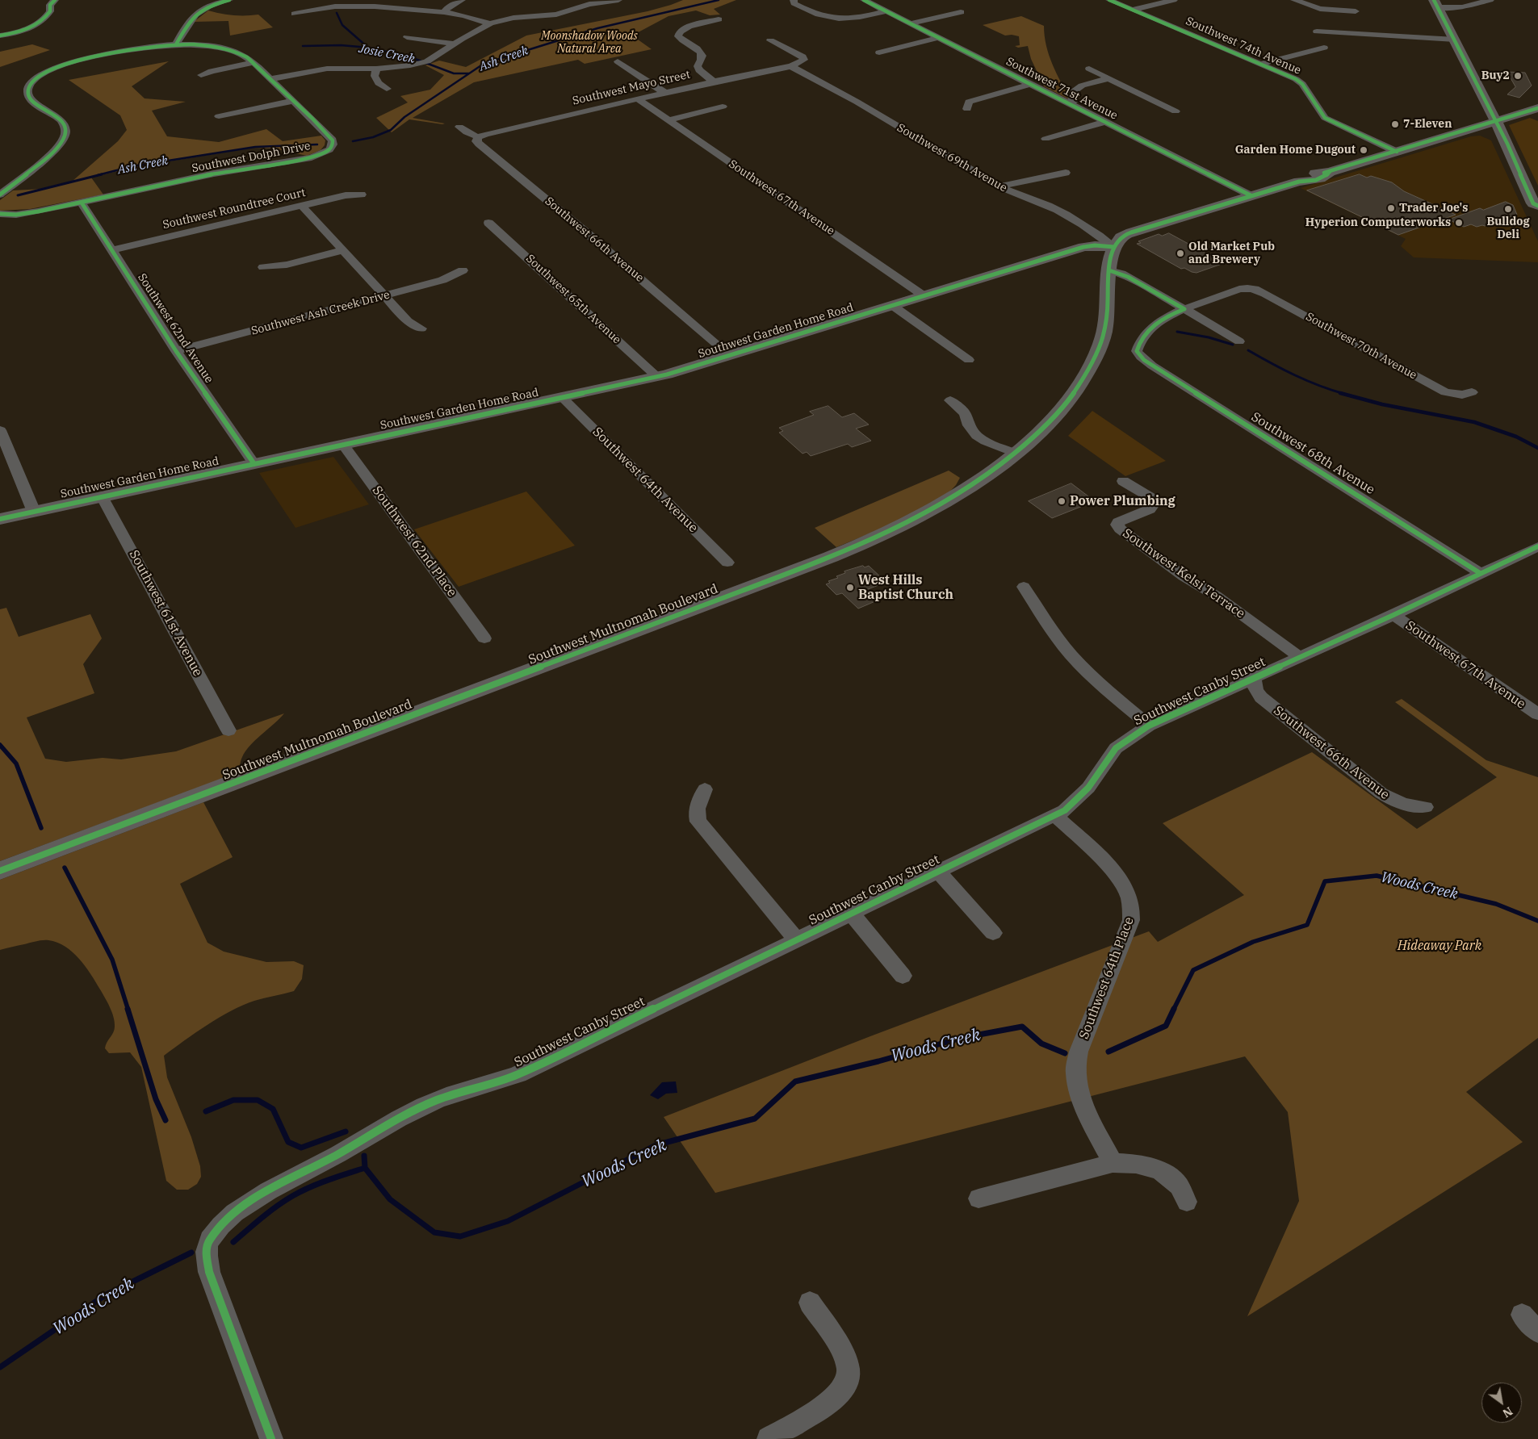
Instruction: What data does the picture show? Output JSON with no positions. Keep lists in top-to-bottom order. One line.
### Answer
{"streets":{"main road":["Southwest Garden Home Road","Southwest Multnomah Boulevard"],"street":["Southwest 74th Avenue","Southwest Mayo Street","Southwest 71st Avenue","Southwest Dolph Drive","Southwest 69th Avenue","Southwest 67th Avenue","Southwest Roundtree Court","Southwest 66th Avenue","Southwest 65th Avenue","Southwest Ash Creek Drive","Southwest 62nd Avenue","Southwest 70th Avenue","Southwest 68th Avenue","Southwest 64th Avenue","Southwest 62nd Place","Southwest Kelsi Terrace","Southwest 61st Avenue","Southwest Canby Street","Southwest 64th Place"]},"crossings":[["Southwest Mayo Street","Southwest 69th Avenue"],["Southwest Mayo Street","Southwest 67th Avenue"],["Southwest Mayo Street","Southwest 66th Avenue"],["Southwest Dolph Drive","Southwest 62nd Avenue"],["Southwest 69th Avenue","Southwest Garden Home Road"],["Southwest 69th Avenue","Southwest Multnomah Boulevard"],["Southwest 67th Avenue","Southwest Garden Home Road"],["Southwest 67th Avenue","Southwest Canby Street"],["Southwest Roundtree Court","Southwest 62nd Avenue"],["Southwest 66th Avenue","Southwest Garden Home Road"],["Southwest 66th Avenue","Southwest Canby Street"],["Southwest 65th Avenue","Southwest Garden Home Road"],["Southwest Ash Creek Drive","Southwest 62nd Avenue"],["Southwest 62nd Avenue","Southwest Garden Home Road"],["Southwest Garden Home Road","Southwest 64th Avenue"],["Southwest Garden Home Road","Southwest 62nd Place"],["Southwest Garden Home Road","Southwest 61st Avenue"],["Southwest Garden Home Road","Southwest Multnomah Boulevard"],["Southwest 70th Avenue","Southwest 68th Avenue"],["Southwest 68th Avenue","Southwest Canby Street"],["Southwest Kelsi Terrace","Southwest Canby Street"],["Southwest Canby Street","Southwest 64th Place"]],"water":["Josie Creek","Ash Creek","Woods Creek"],"parks":["Moonshadow Woods Natural Area","Hideaway Park"],"places":["Buy2","7-Eleven","Garden Home Dugout","Trader Joe's","Bulldog Deli","Hyperion Computerworks","Old Market Pub and Brewery","Power Plumbing","West Hills Baptist Church"],"north":"bottom right"}
